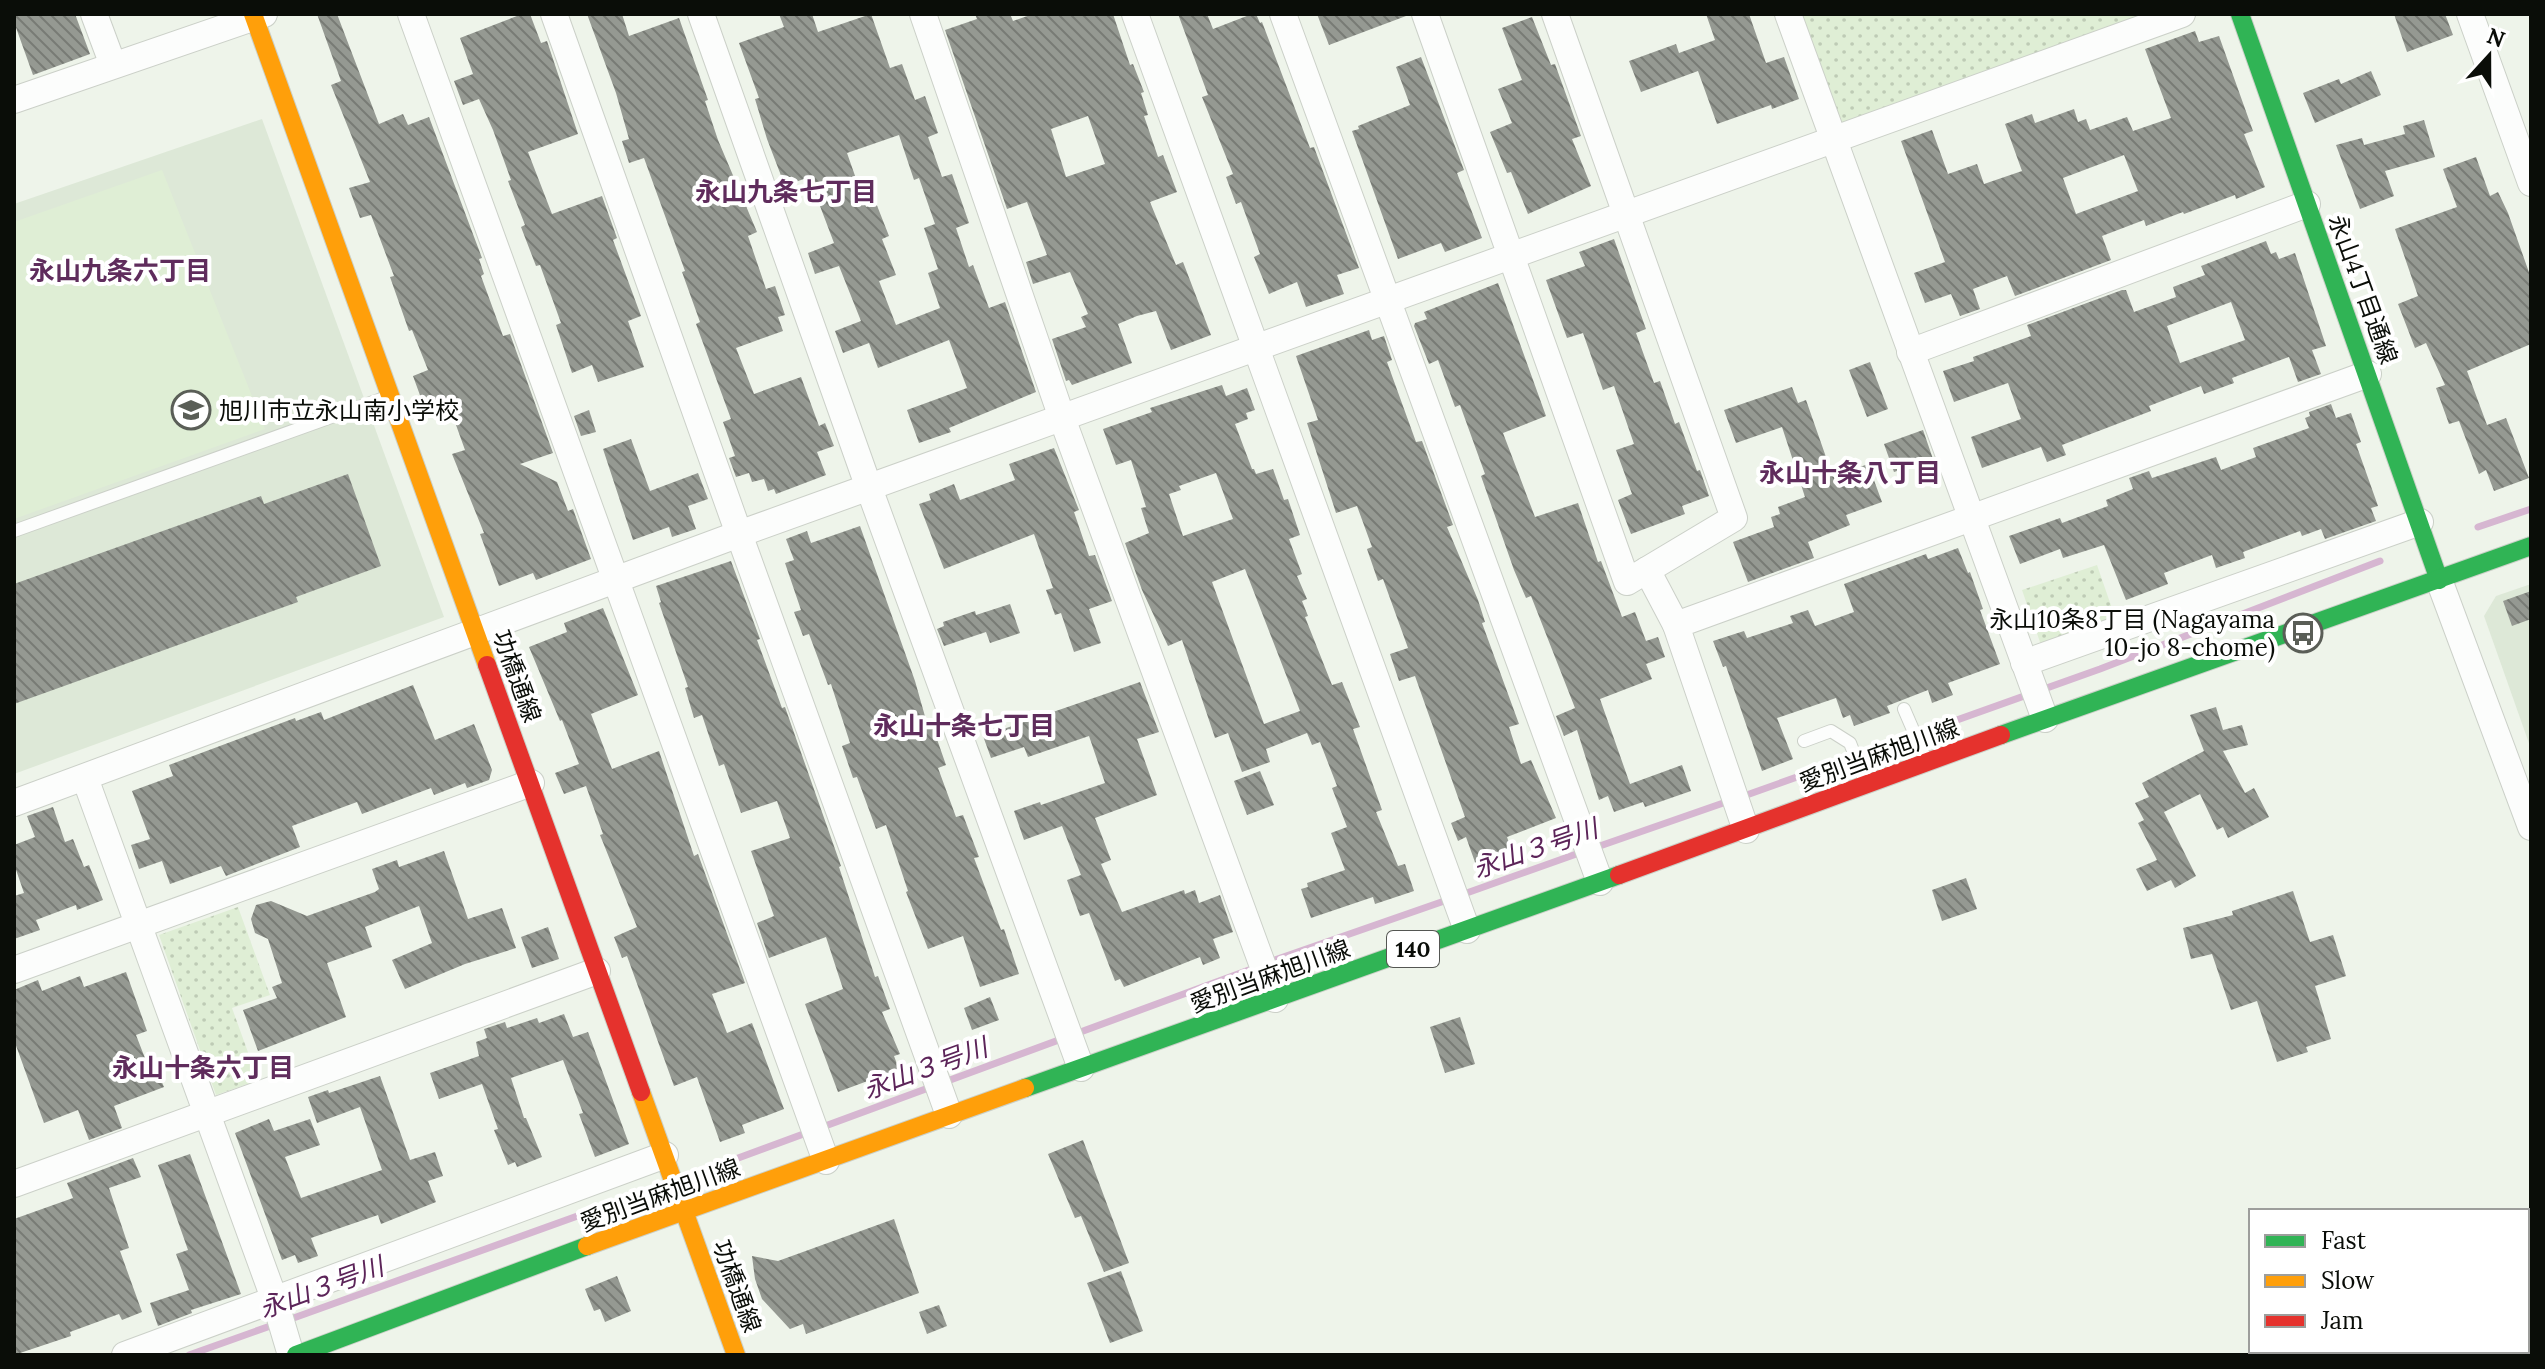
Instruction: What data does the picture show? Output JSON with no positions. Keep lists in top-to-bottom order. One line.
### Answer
{"streets":{"main road":["永山4丁目通線","功橋通線","愛別当麻旭川線","140"]},"crossings":[["永山4丁目通線","愛別当麻旭川線"],["功橋通線","愛別当麻旭川線"]],"districts":["永山九条七丁目","永山九条六丁目","永山十条八丁目","永山十条七丁目","永山十条六丁目"],"water":["永山３号川"],"places":{"school or university":["旭川市立永山南小学校"],"bus stop":["永山10条8丁目 (Nagayama 10-jo 8-chome)"]},"legend":["Fast","Slow","Jam"],"north":"top"}
